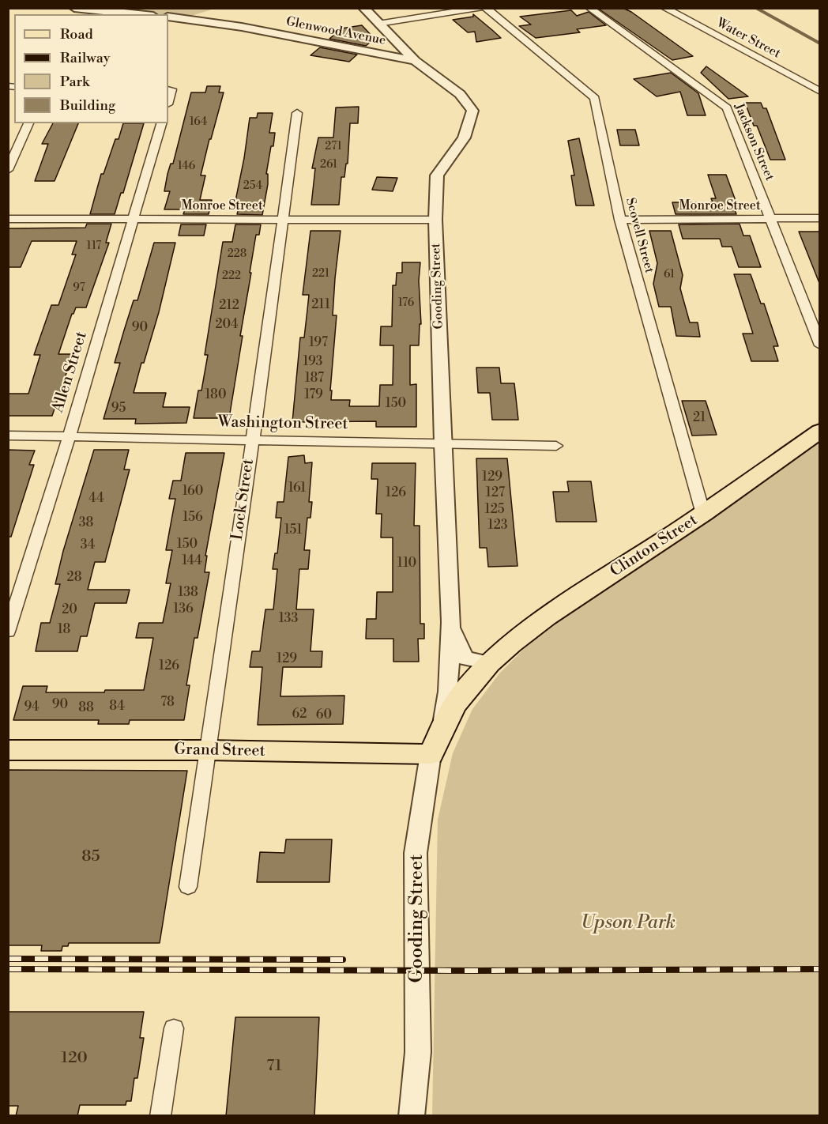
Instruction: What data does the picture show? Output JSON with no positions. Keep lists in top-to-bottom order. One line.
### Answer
{"streets":{"main road":["Gooding Street","Clinton Street","Grand Street"],"street":["Glenwood Avenue","Water Street","Jackson Street","Monroe Street","Scovell Street","Allen Street","Washington Street","Lock Street"]},"crossings":[["Glenwood Avenue","Gooding Street"],["Jackson Street","Monroe Street"],["Monroe Street","Scovell Street"],["Monroe Street","Gooding Street"],["Monroe Street","Allen Street"],["Monroe Street","Lock Street"],["Scovell Street","Clinton Street"],["Gooding Street","Washington Street"],["Gooding Street","Clinton Street"],["Gooding Street","Grand Street"],["Allen Street","Washington Street"],["Washington Street","Lock Street"],["Lock Street","Grand Street"]],"parks":["Upson Park"],"house_numbers":["164","271","261","146","254","117","228","221","61","222","97","176","211","212","204","90","197","193","187","180","179","150","95","21","129","161","160","126","127","44","125","156","38","123","151","150","34","144","110","28","138","136","20","133","18","129","126","78","90","84","94","88","62","60","85","120","71"],"legend":["Road","Railway","Park","Building"]}
